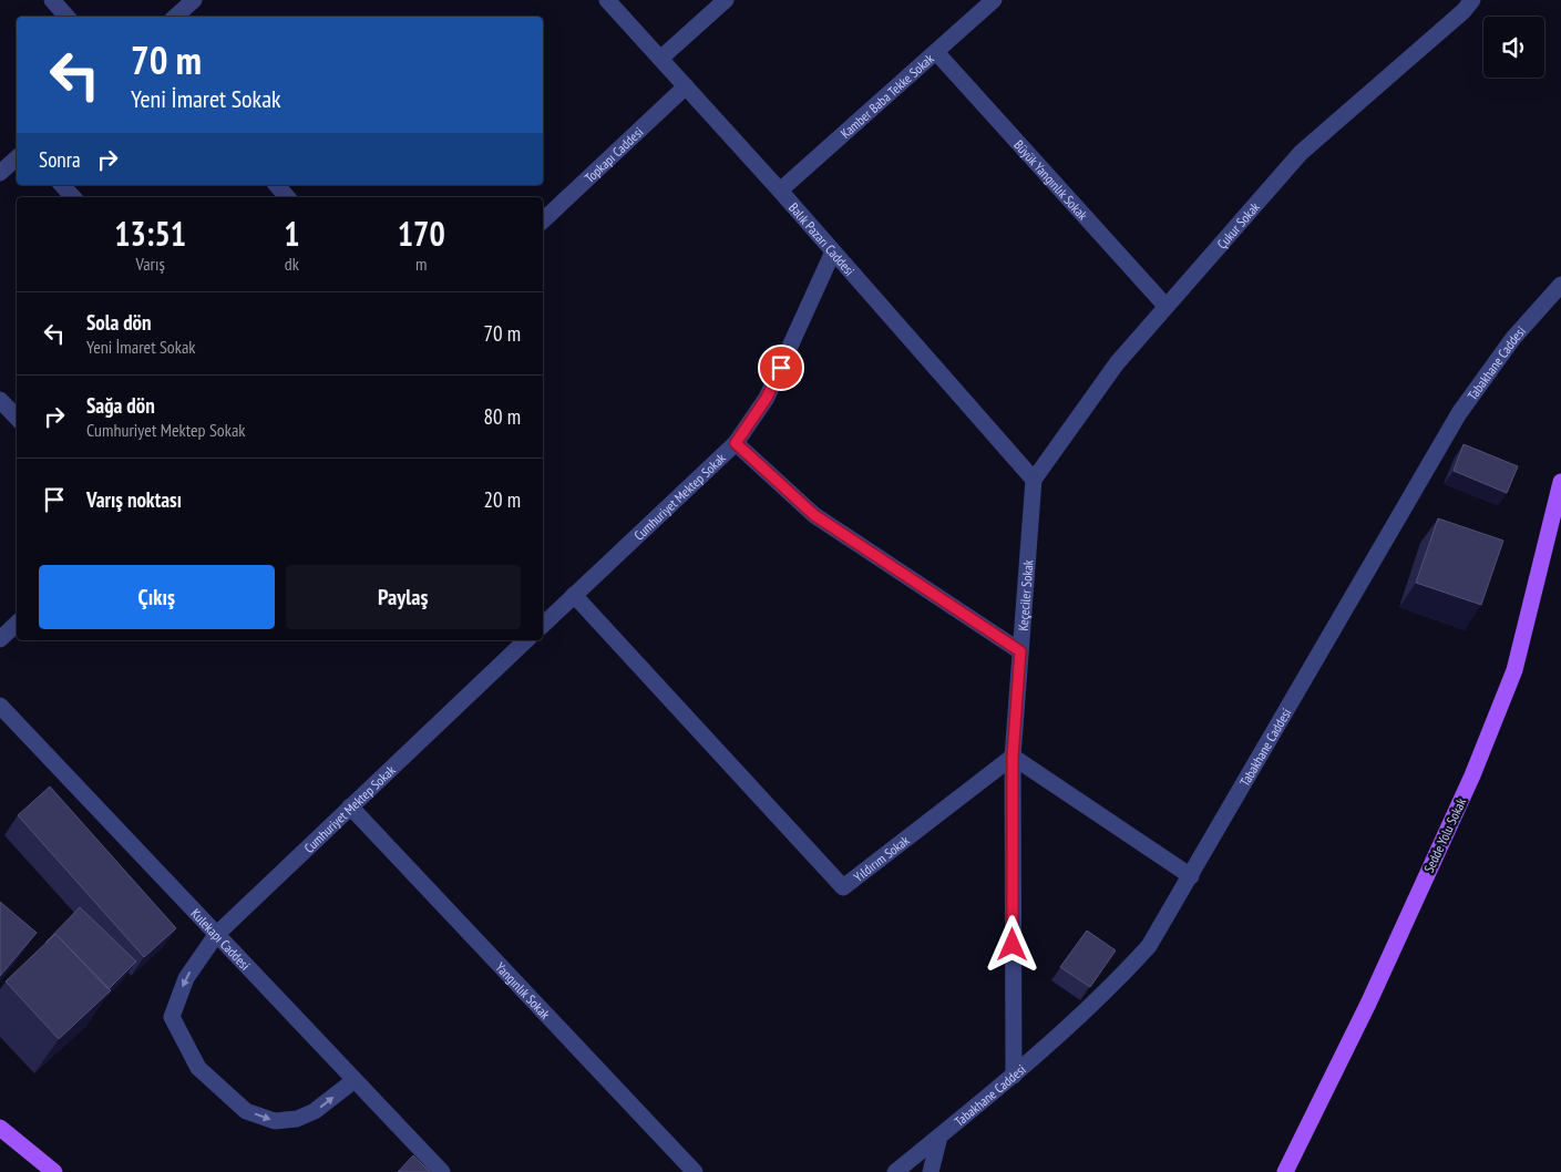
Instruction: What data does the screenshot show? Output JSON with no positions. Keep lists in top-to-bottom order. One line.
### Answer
{"streets":{"main road":["Sedde Yolu Sokak"],"street":["Kamber Baba Tekke Sokak","Topkapı Caddesi","Büyük Yangınlık Sokak","Çukur Sokak","Balık Pazarı Caddesi","Tabakhane Caddesi","Cumhuriyet Mektep Sokak","Keçeciler Sokak","Yıldırım Sokak","Kulekapı Caddesi","Yangınlık Sokak"]},"crossings":[["Kamber Baba Tekke Sokak","Büyük Yangınlık Sokak"],["Kamber Baba Tekke Sokak","Balık Pazarı Caddesi"],["Topkapı Caddesi","Balık Pazarı Caddesi"],["Büyük Yangınlık Sokak","Çukur Sokak"],["Çukur Sokak","Balık Pazarı Caddesi"],["Çukur Sokak","Keçeciler Sokak"],["Balık Pazarı Caddesi","Cumhuriyet Mektep Sokak"],["Balık Pazarı Caddesi","Keçeciler Sokak"],["Tabakhane Caddesi","Keçeciler Sokak"],["Cumhuriyet Mektep Sokak","Yıldırım Sokak"],["Cumhuriyet Mektep Sokak","Kulekapı Caddesi"],["Cumhuriyet Mektep Sokak","Yangınlık Sokak"],["Keçeciler Sokak","Yıldırım Sokak"]],"page":{"turn":["70 m","Yeni İmaret Sokak"],"then":"Sonra","eta":["13:51","Varış","1","dk","170","m"],"list":[{"name":"Sola dön","note":"Yeni İmaret Sokak","value":"70 m"},{"name":"Sağa dön","note":"Cumhuriyet Mektep Sokak","value":"80 m"},{"name":"Varış noktası","value":"20 m"}],"buttons":["Çıkış","Paylaş"]}}
